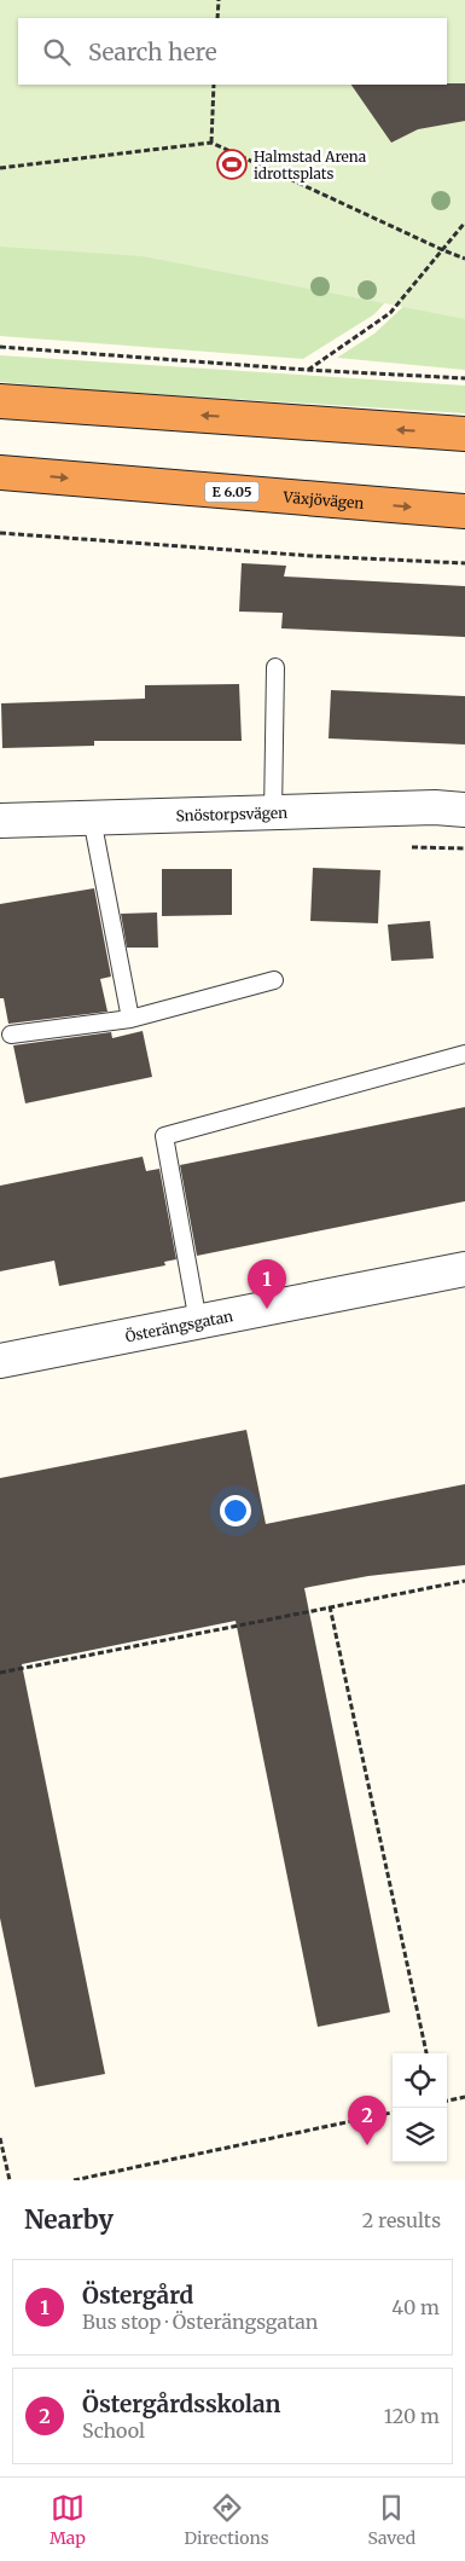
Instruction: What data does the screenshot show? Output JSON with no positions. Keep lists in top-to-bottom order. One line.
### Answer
{"streets":{"highway":["E 6.05","Växjövägen"],"street":["Snöstorpsvägen","Österängsgatan"]},"places":{"sports":["Halmstad Arena idrottsplats"]},"page":{"search":"Search here","pins":["1","2"],"heading":["Nearby","2 results"],"list":[{"mark":"1","name":"Östergård","note":"Bus stop · Österängsgatan","value":"40 m"},{"mark":"2","name":"Östergårdsskolan","note":"School","value":"120 m"}],"nav":["Map","Directions","Saved"]}}
